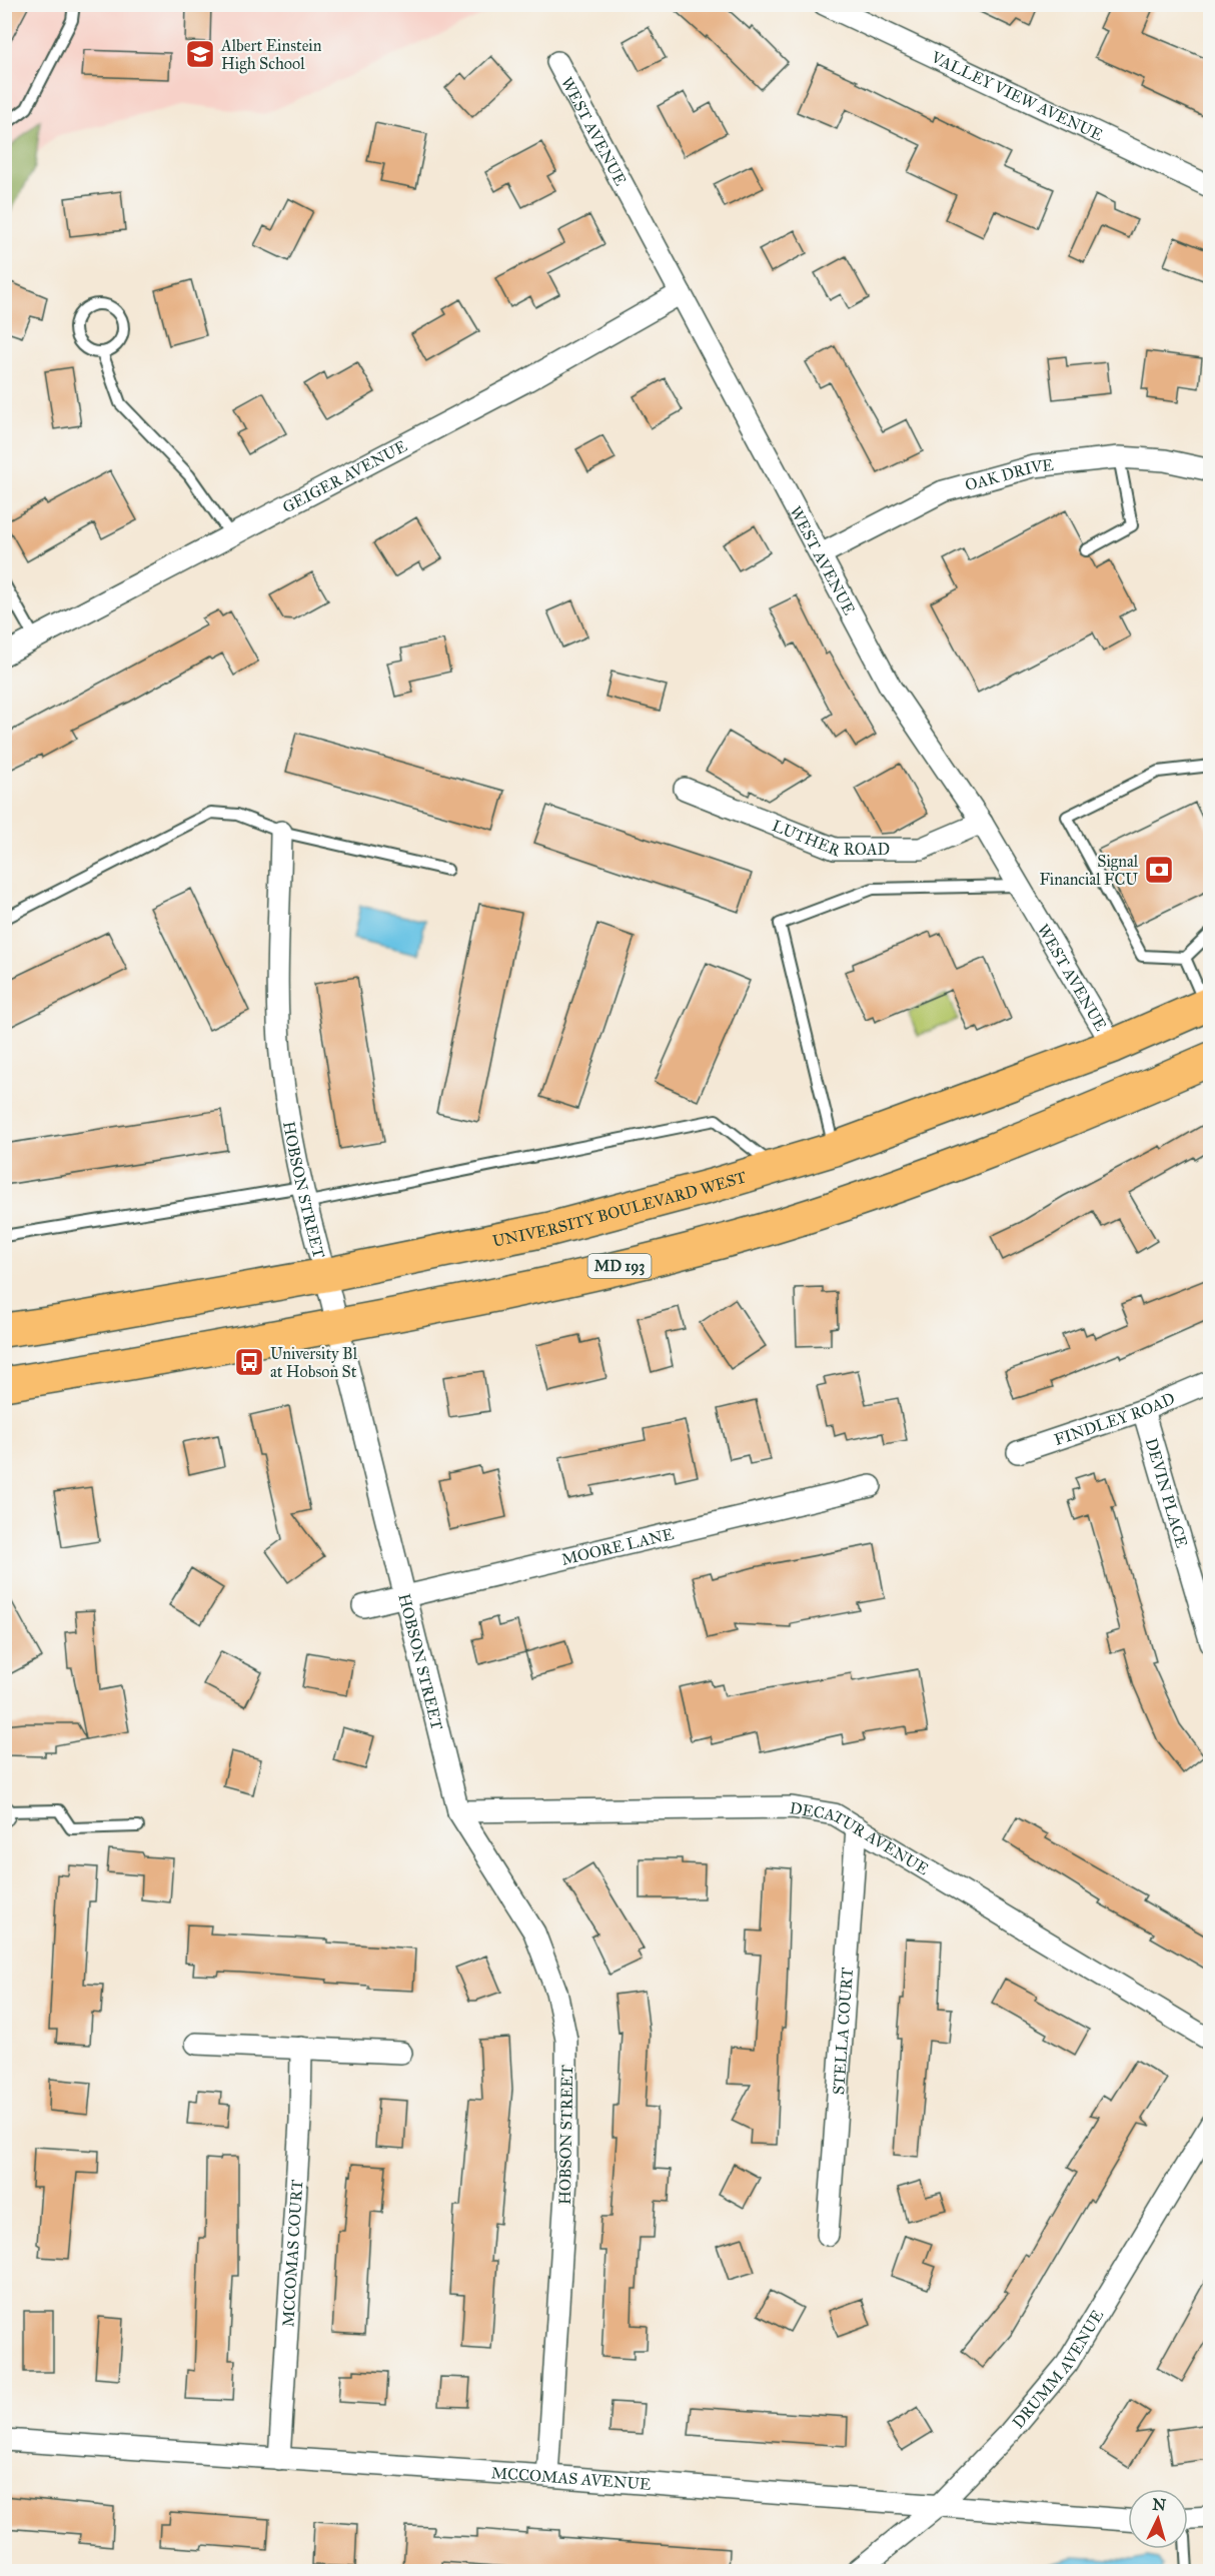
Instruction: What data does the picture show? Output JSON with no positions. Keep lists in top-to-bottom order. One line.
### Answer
{"streets":{"main road":["UNIVERSITY BOULEVARD WEST","MD 193"],"street":["VALLEY VIEW AVENUE","WEST AVENUE","OAK DRIVE","GEIGER AVENUE","LUTHER ROAD","HOBSON STREET","FINDLEY ROAD","DEVIN PLACE","MOORE LANE","DECATUR AVENUE","STELLA COURT","MCCOMAS COURT","DRUMM AVENUE","MCCOMAS AVENUE"]},"crossings":[["WEST AVENUE","OAK DRIVE"],["WEST AVENUE","GEIGER AVENUE"],["WEST AVENUE","LUTHER ROAD"],["WEST AVENUE","UNIVERSITY BOULEVARD WEST"],["HOBSON STREET","UNIVERSITY BOULEVARD WEST"],["HOBSON STREET","MD 193"],["HOBSON STREET","MOORE LANE"],["HOBSON STREET","DECATUR AVENUE"],["HOBSON STREET","MCCOMAS AVENUE"],["FINDLEY ROAD","DEVIN PLACE"],["DECATUR AVENUE","STELLA COURT"],["MCCOMAS COURT","MCCOMAS AVENUE"],["DRUMM AVENUE","MCCOMAS AVENUE"]],"places":{"school or university":["Albert Einstein High School"],"bank":["Signal Financial FCU"],"bus stop":["University Bl at Hobson St"]},"north":"top"}
